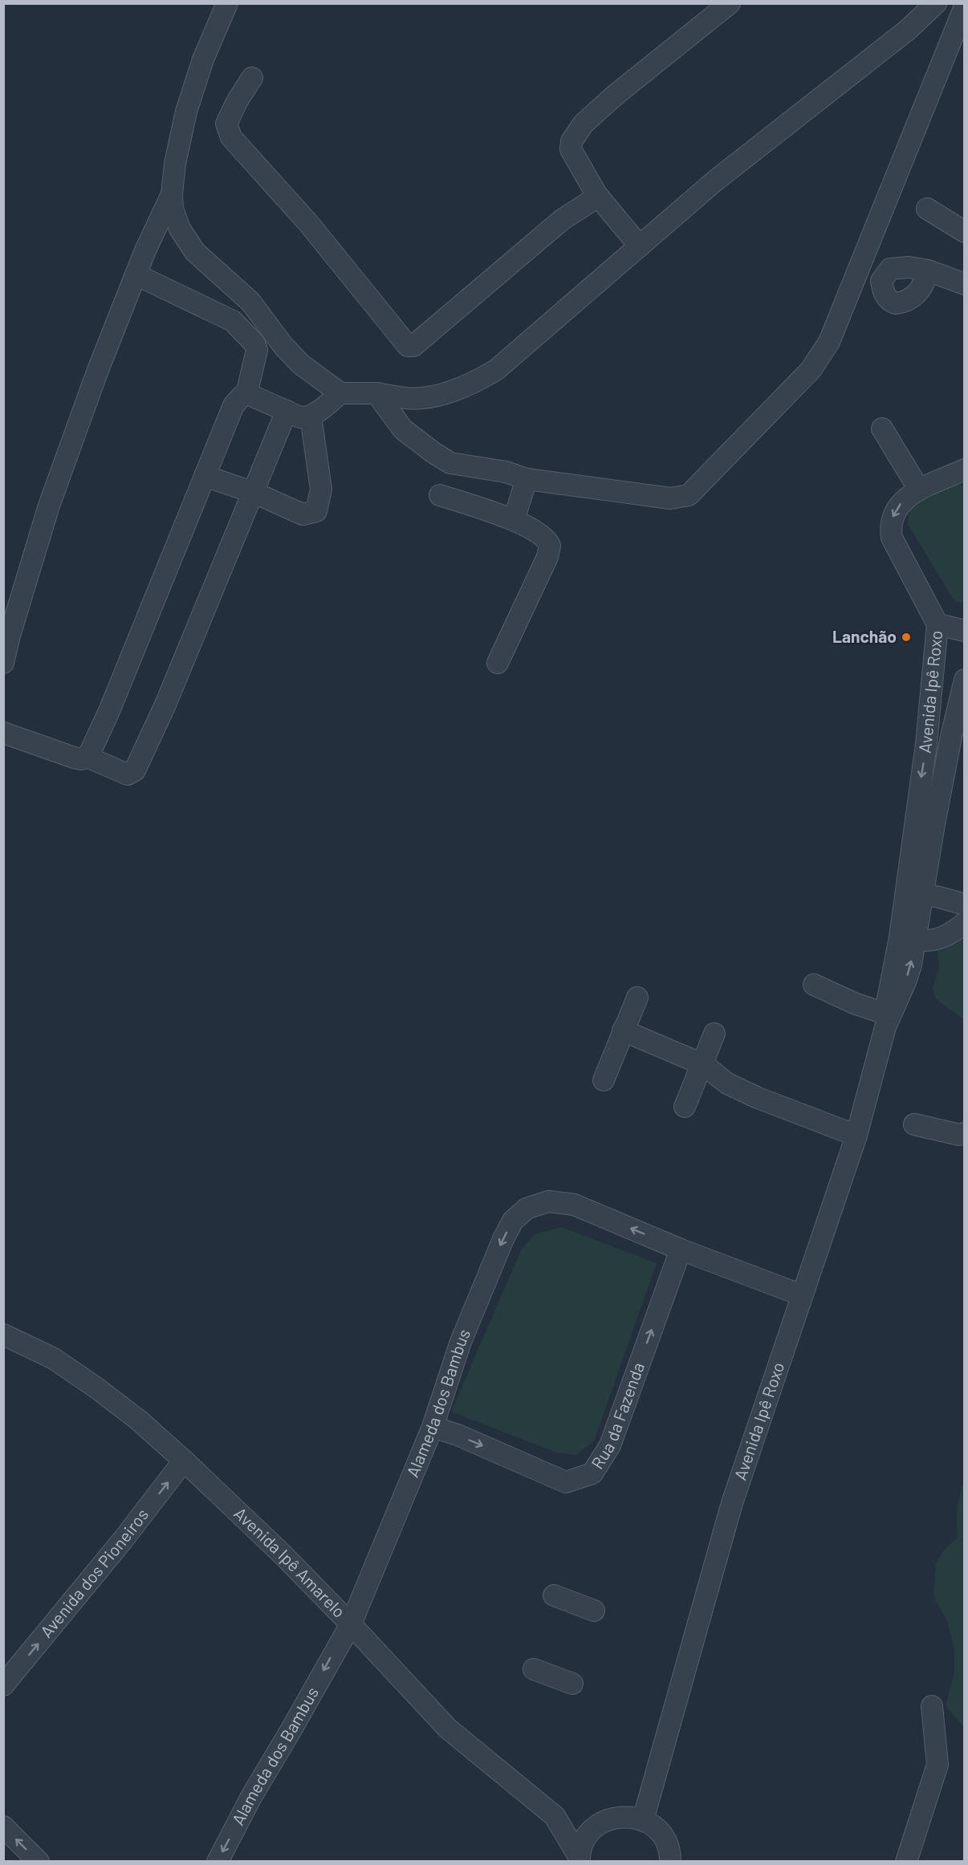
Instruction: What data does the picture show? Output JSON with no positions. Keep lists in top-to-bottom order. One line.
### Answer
{"streets":{"street":["Avenida Ipê Roxo","Alameda dos Bambus","Rua da Fazenda","Avenida Ipê Amarelo","Avenida dos Pioneiros"]},"crossings":[["Avenida Ipê Roxo","Alameda dos Bambus"],["Alameda dos Bambus","Rua da Fazenda"],["Alameda dos Bambus","Avenida Ipê Amarelo"],["Avenida Ipê Amarelo","Avenida dos Pioneiros"]],"one_way":["Alameda dos Bambus","Avenida dos Pioneiros"],"places":["Lanchão"]}
